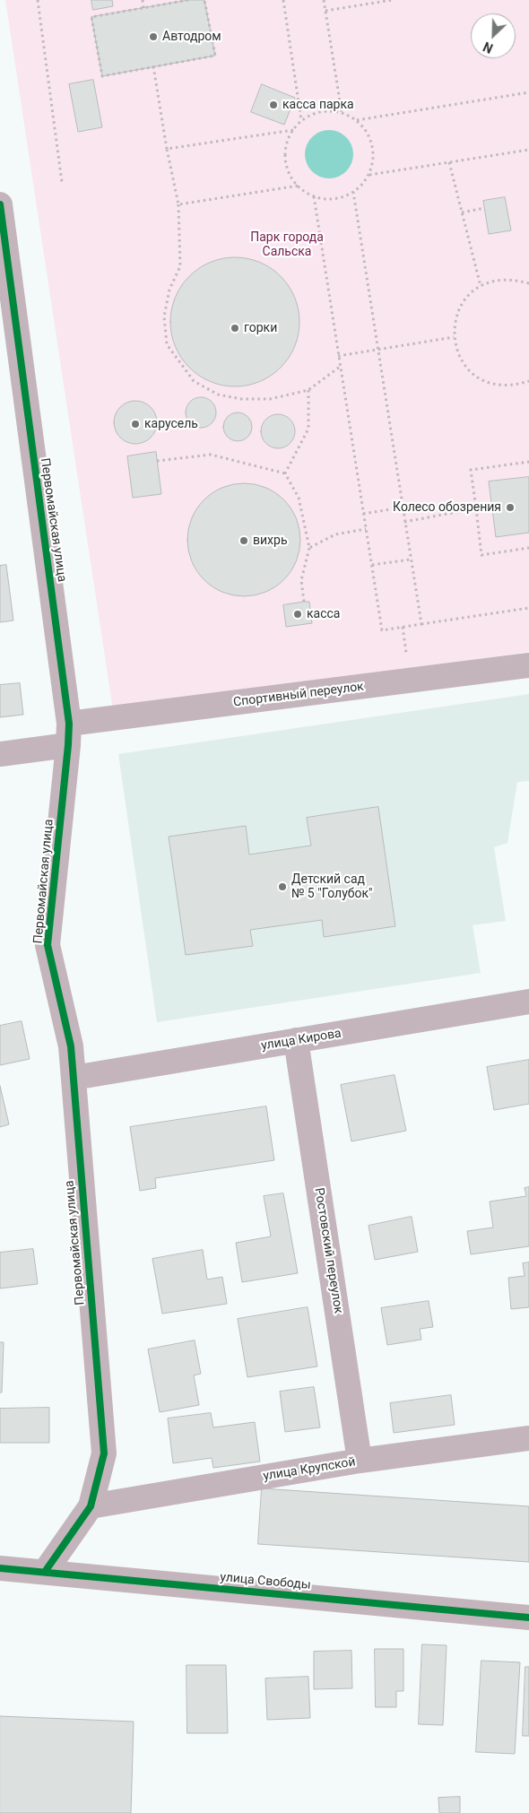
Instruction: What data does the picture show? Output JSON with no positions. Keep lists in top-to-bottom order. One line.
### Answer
{"streets":{"street":["Первомайская улица","Спортивный переулок","улица Кирова","Ростовский переулок","улица Крупской","улица Свободы"]},"crossings":[["Первомайская улица","Спортивный переулок"],["Первомайская улица","улица Кирова"],["Первомайская улица","улица Крупской"],["Первомайская улица","улица Свободы"],["улица Кирова","Ростовский переулок"],["Ростовский переулок","улица Крупской"]],"parks":["Парк города Сальска"],"places":["Автодром","касса парка","горки","карусель","Колесо обозрения","вихрь","касса","Детский сад № 5 \"Голубок\""],"north":"bottom left"}
